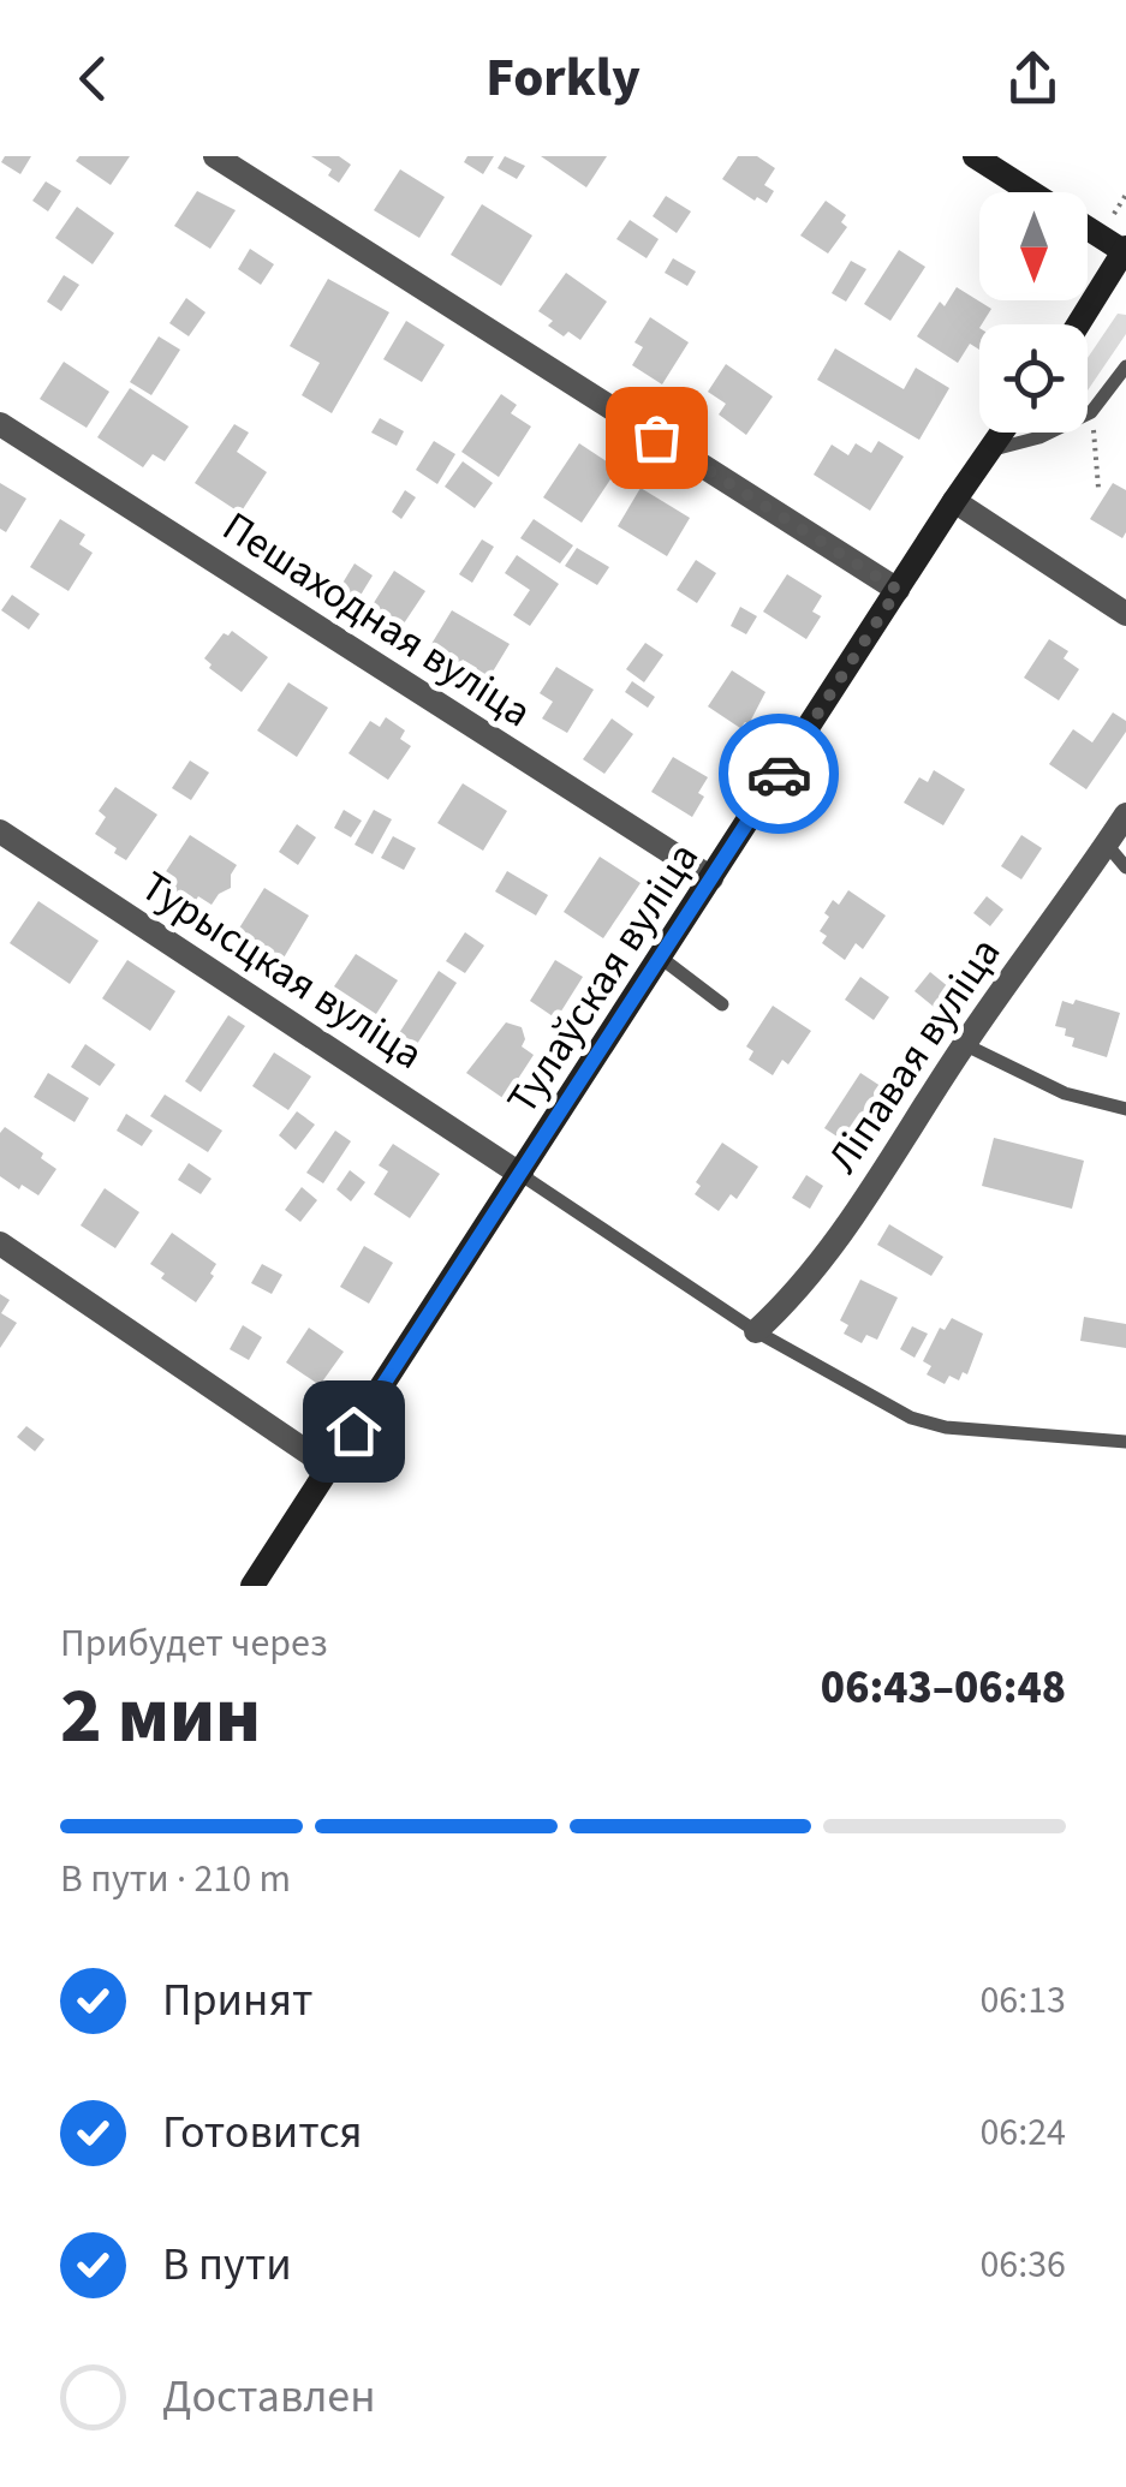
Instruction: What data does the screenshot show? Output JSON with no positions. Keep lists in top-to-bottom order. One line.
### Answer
{"streets":{"main road":["Тулаўская вуліца"],"street":["Пешаходная вуліца","Турысцкая вуліца","Ліпавая вуліца"]},"crossings":[["Пешаходная вуліца","Тулаўская вуліца"],["Турысцкая вуліца","Тулаўская вуліца"]],"north":"bottom","page":{"header":"Forkly","heading":["2 мин","Прибудет через","06:43–06:48"],"bar":"В пути · 210 m","list":[["Принят","06:13"],["Готовится","06:24"],["В пути","06:36"],"Доставлен"]}}
